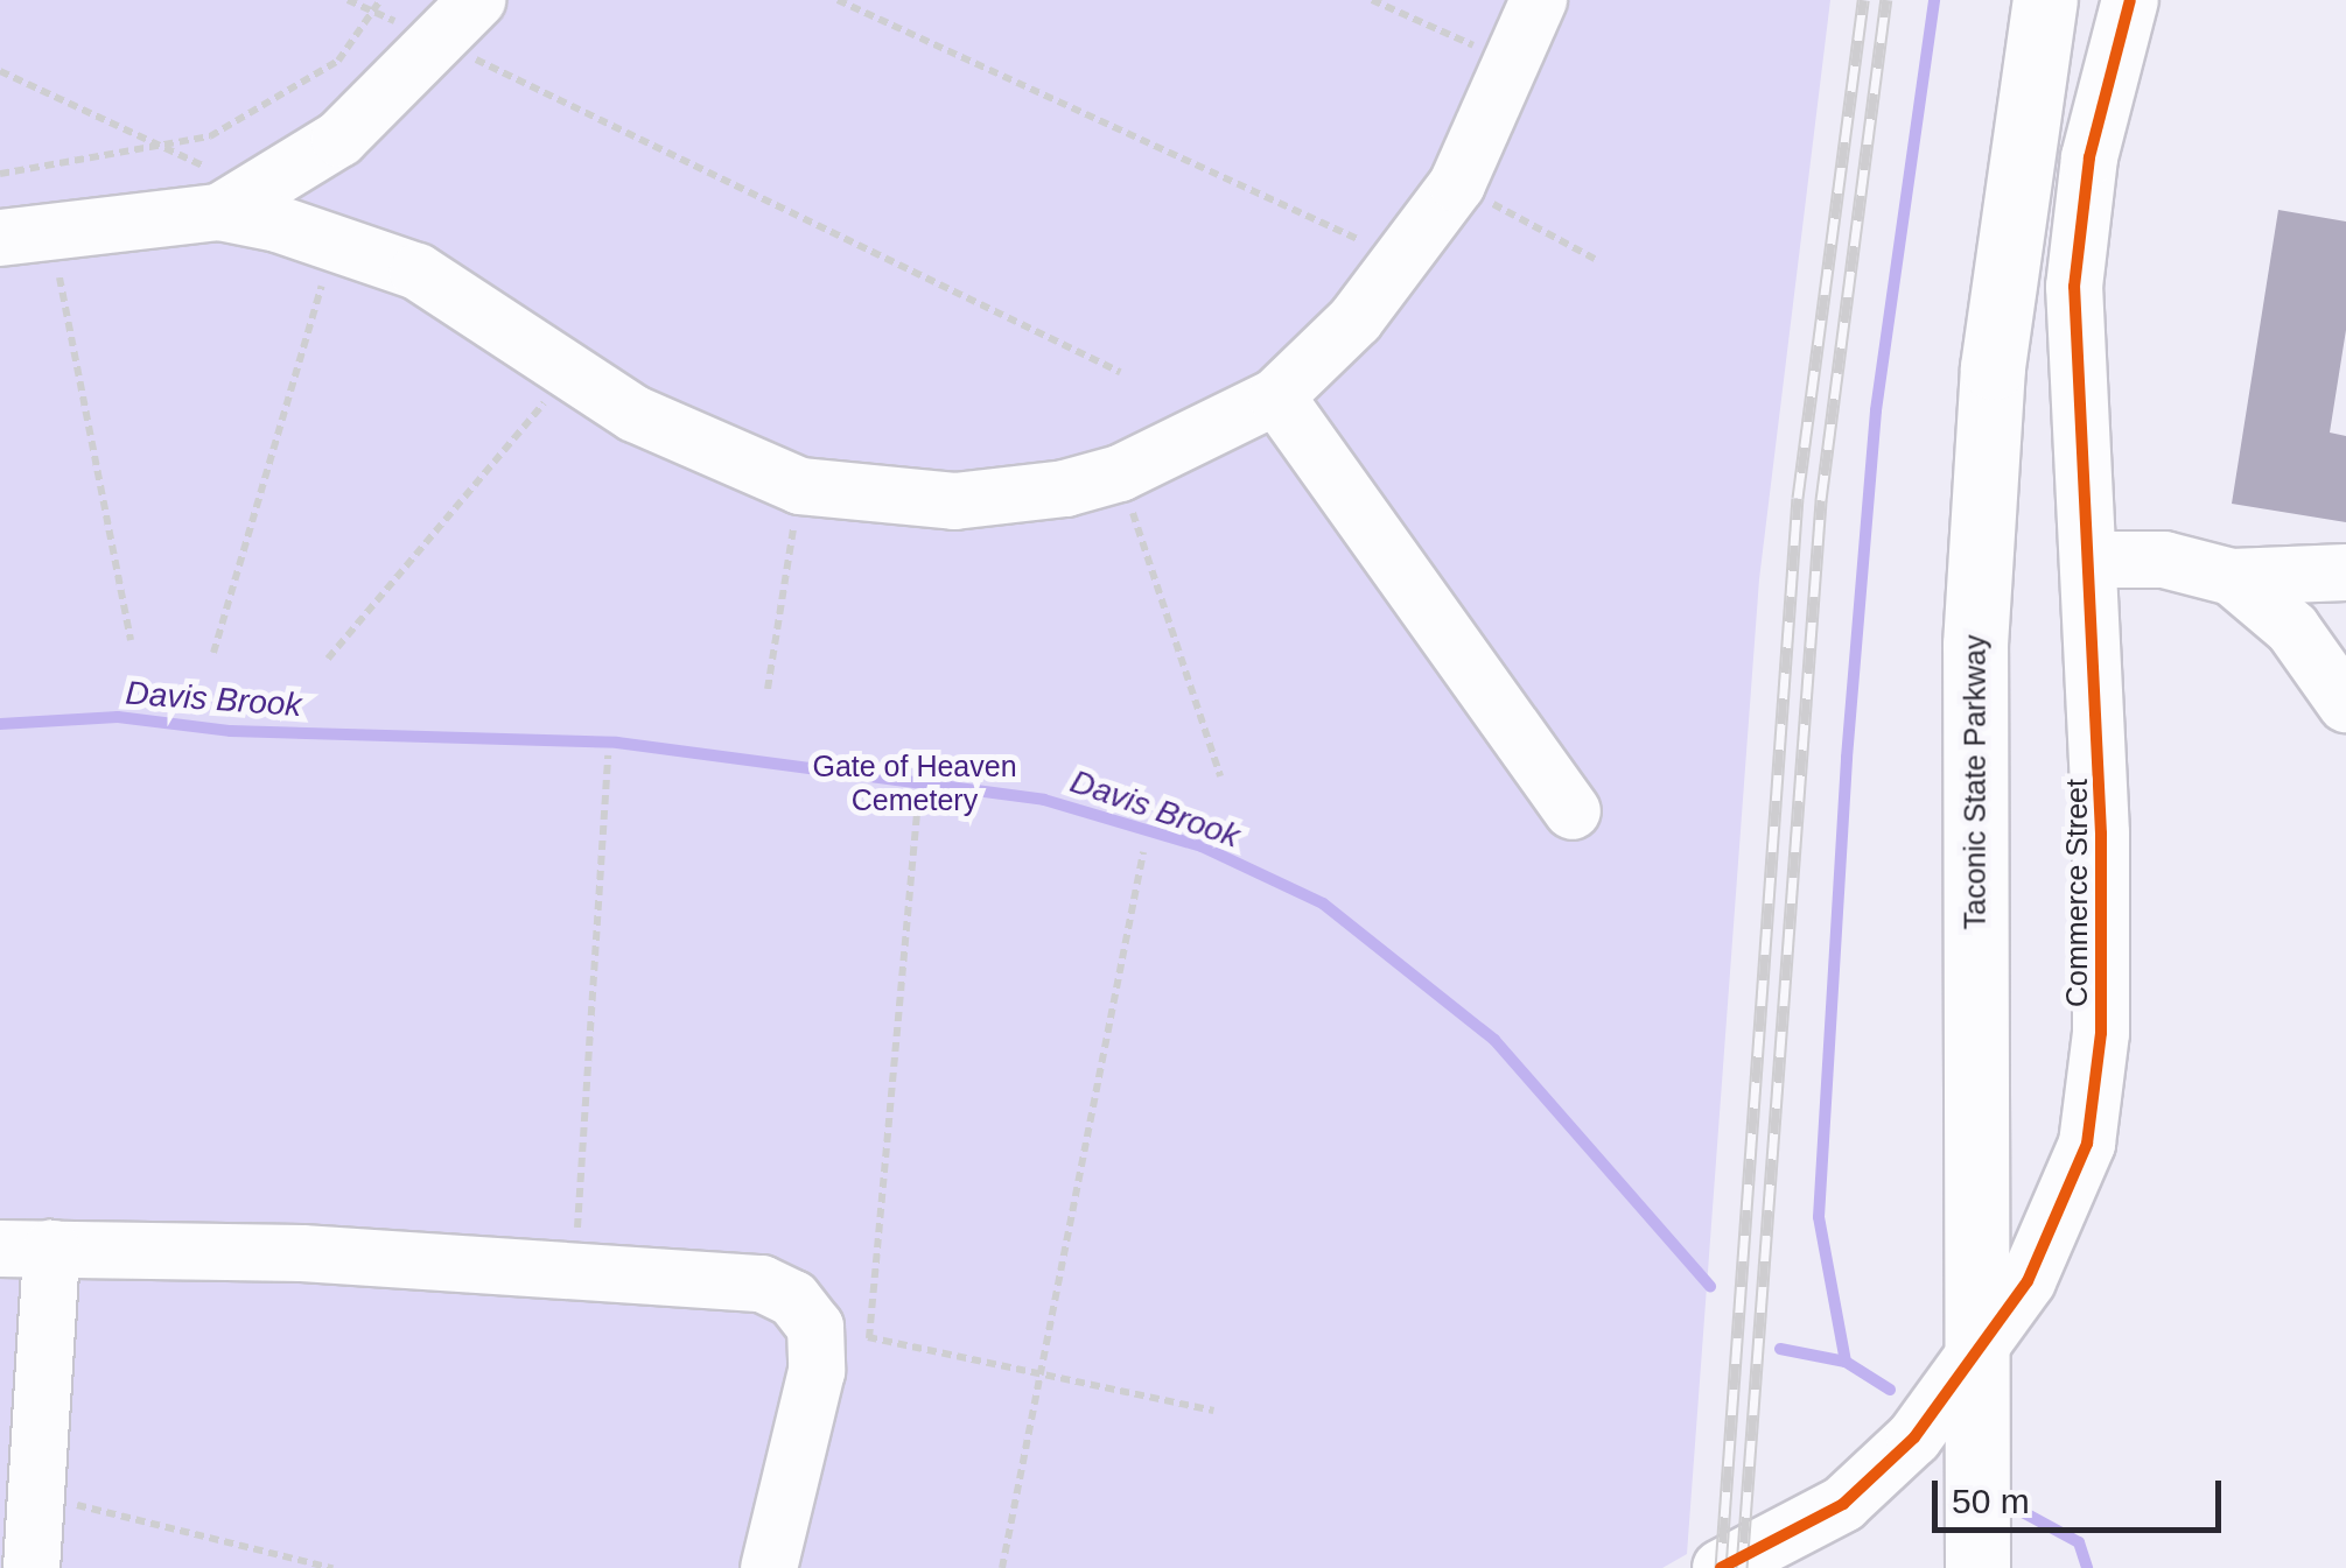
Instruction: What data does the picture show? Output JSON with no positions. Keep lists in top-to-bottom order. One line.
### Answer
{"streets":{"highway":["Taconic State Parkway"],"street":["Commerce Street"]},"crossings":[["Taconic State Parkway","Commerce Street"]],"water":["Davis Brook"],"parks":["Gate of Heaven Cemetery"],"scale_bar":"50 m"}
